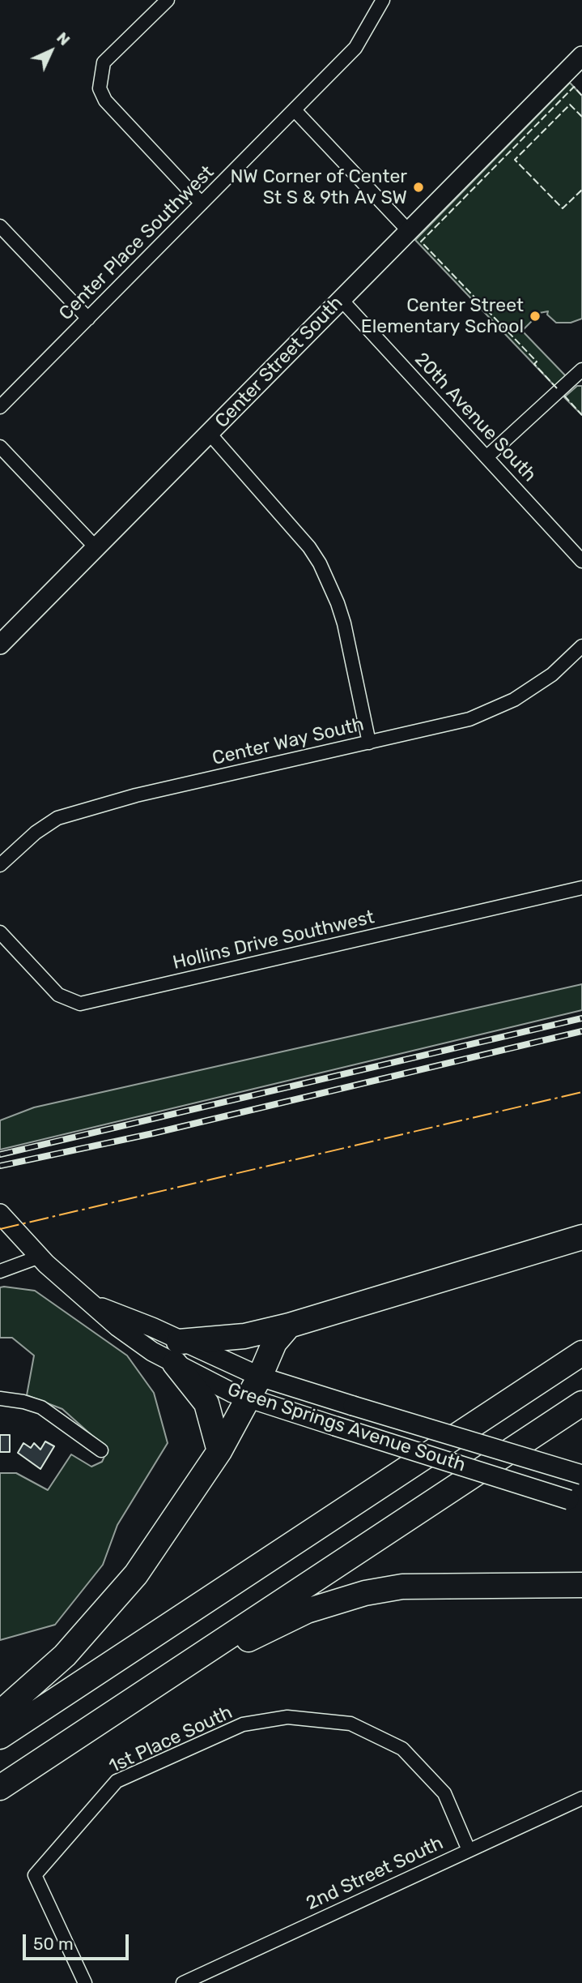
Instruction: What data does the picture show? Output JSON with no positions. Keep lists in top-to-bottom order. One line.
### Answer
{"streets":{"main road":["Center Street South","Green Springs Avenue South"],"street":["Center Place Southwest","20th Avenue South","Center Way South","Hollins Drive Southwest","1st Place South","2nd Street South"]},"crossings":[["Center Street South","20th Avenue South"],["1st Place South","2nd Street South"]],"places":["NW Corner of Center St S & 9th Av SW","Center Street Elementary School"],"scale_bar":"50 m","north":"top right"}
